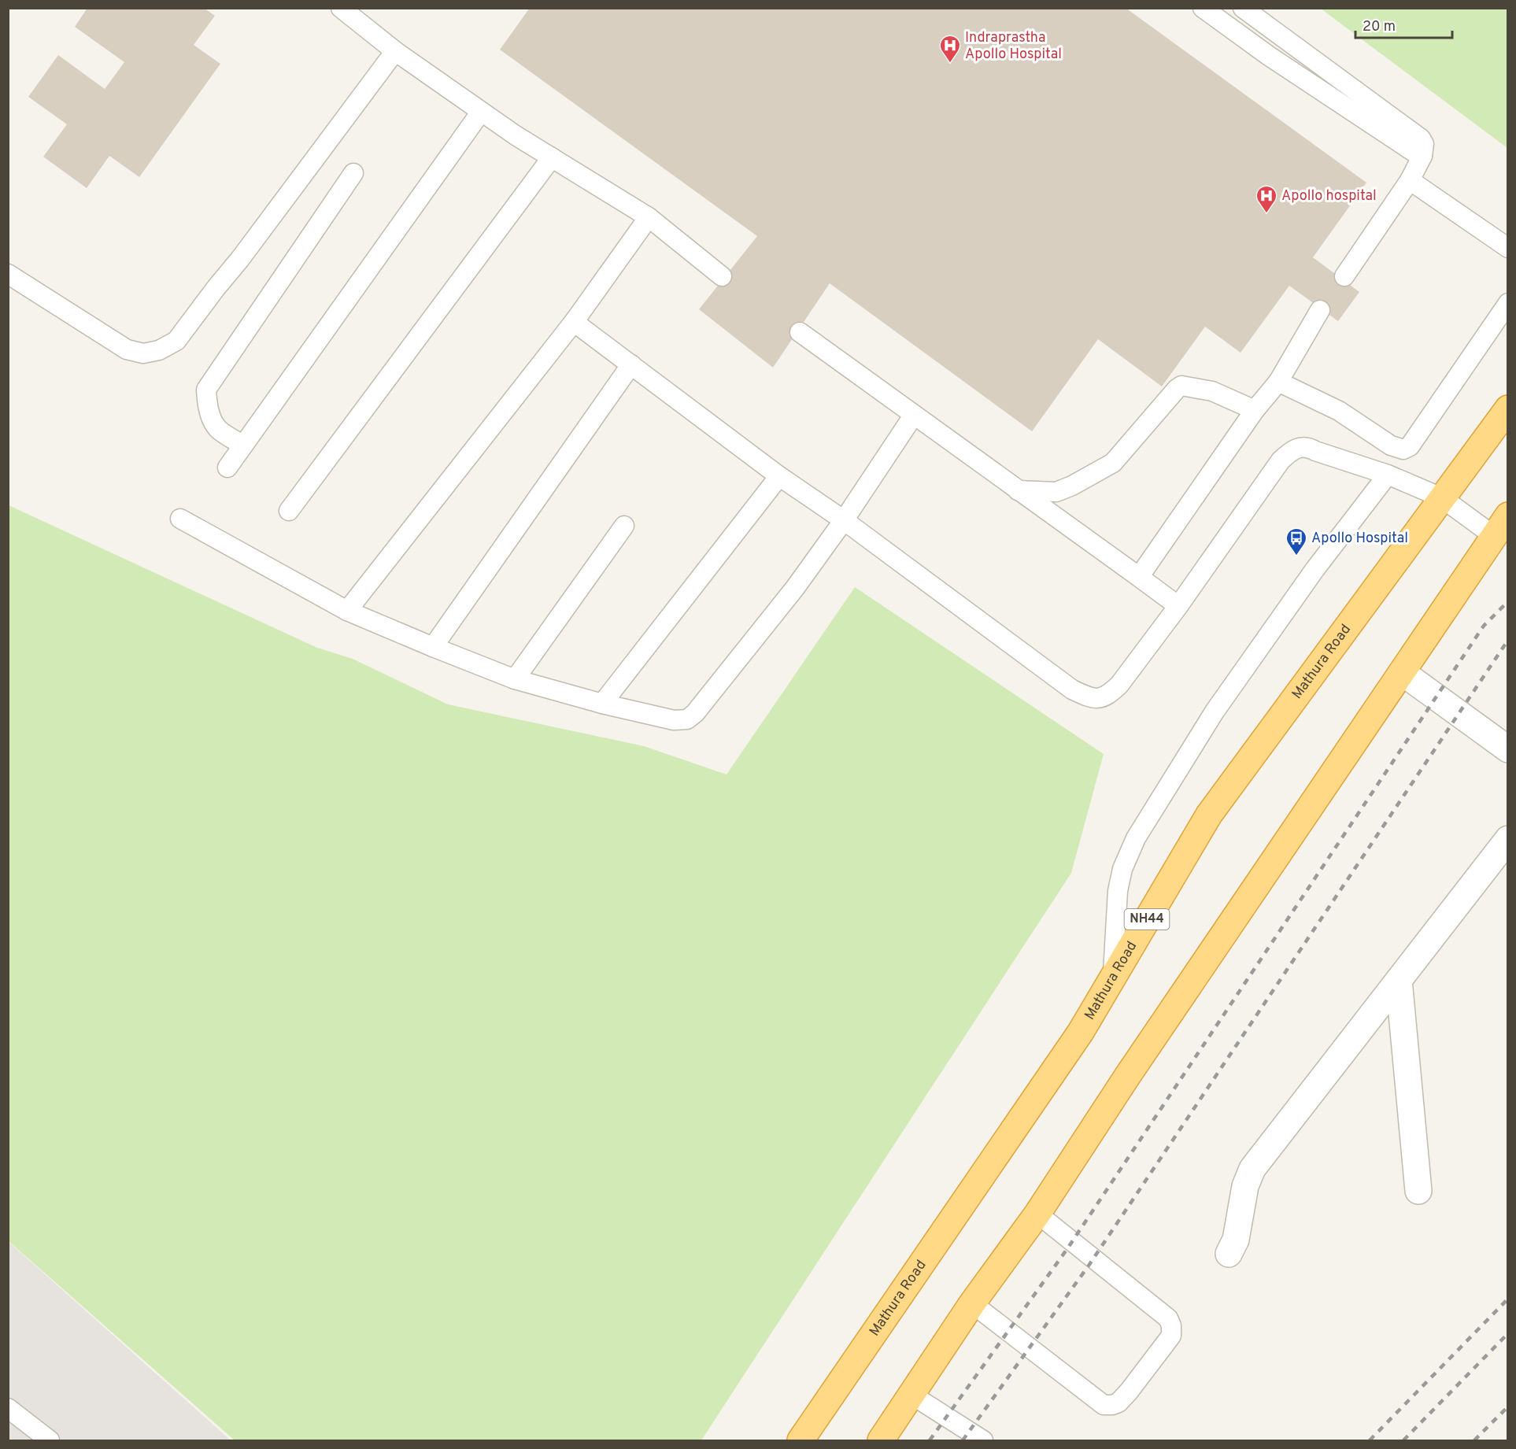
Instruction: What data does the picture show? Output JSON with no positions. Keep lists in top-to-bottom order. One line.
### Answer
{"streets":{"highway":["Mathura Road","NH44"]},"places":{"hospital":["Indraprastha Apollo Hospital","Apollo hospital"],"bus stop":["Apollo Hospital"]},"scale_bar":"20 m"}
